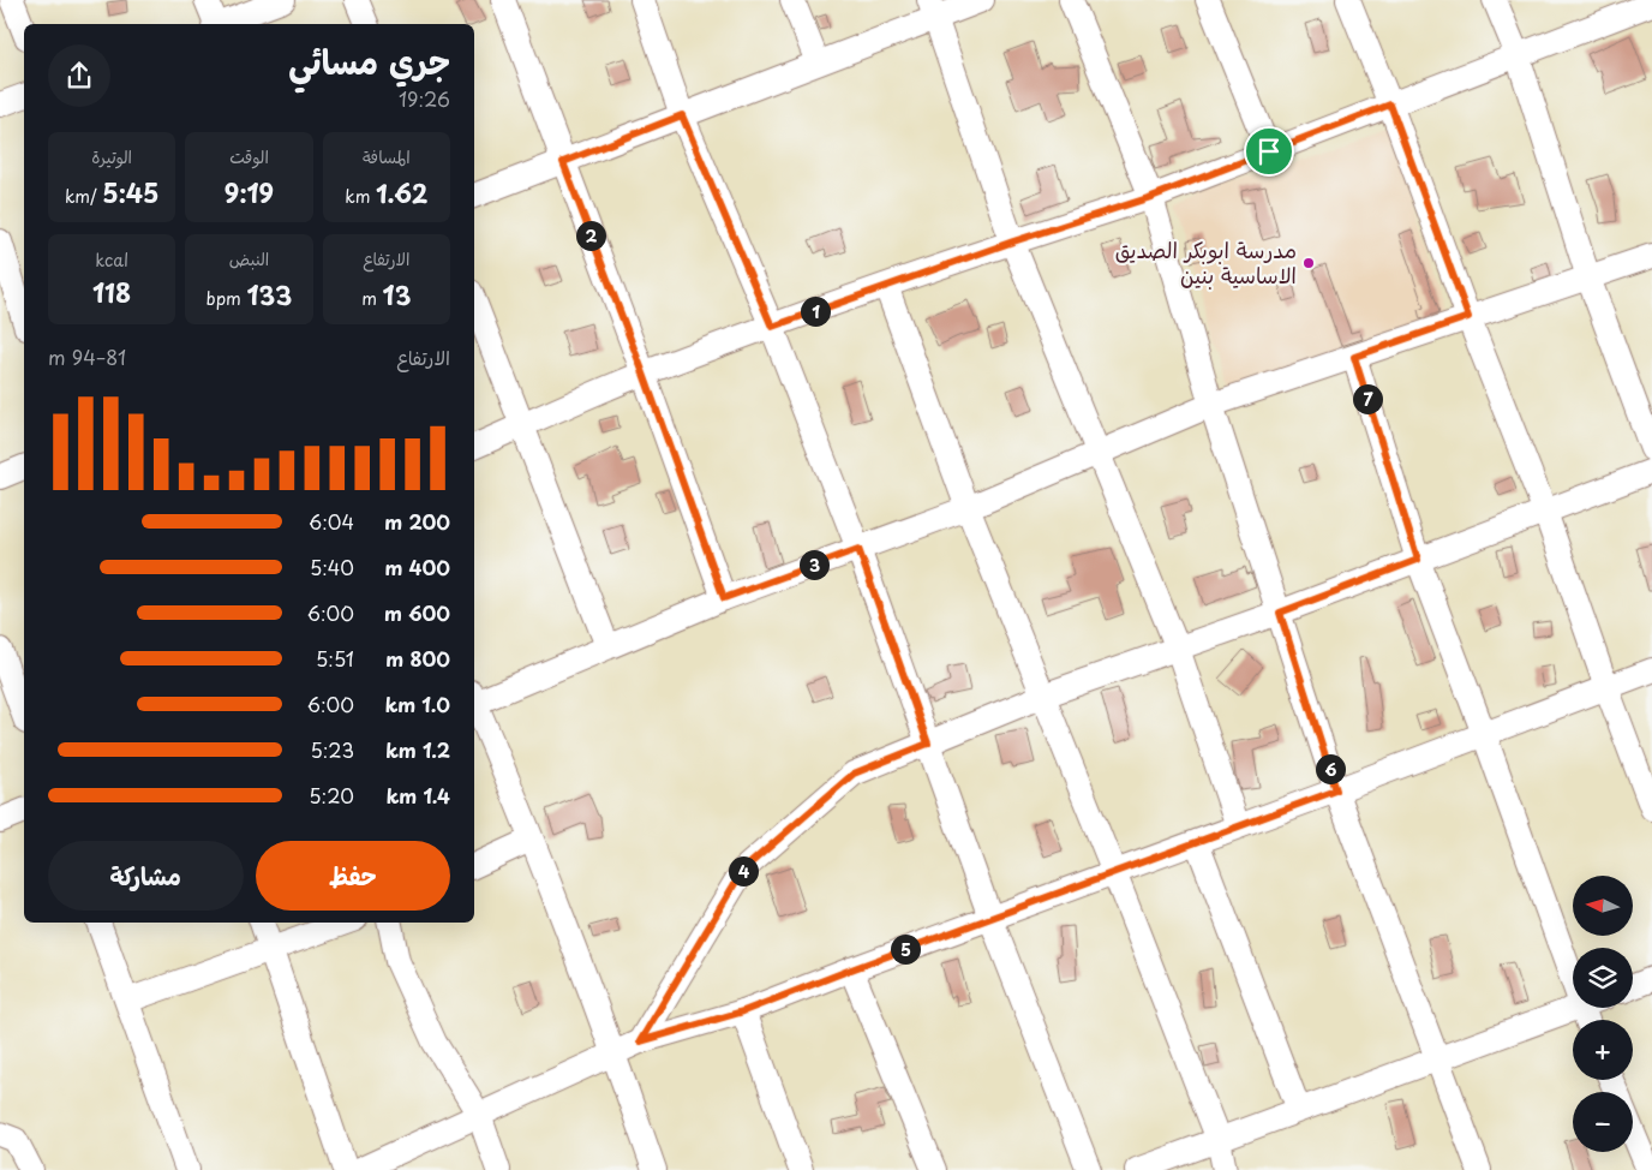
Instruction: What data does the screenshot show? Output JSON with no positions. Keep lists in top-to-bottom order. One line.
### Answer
{"places":["مدرسة ابوبكر الصديق الاساسية بنين"],"north":"left","page":{"heading":["جري مسائي","19:26"],"stats":[["المسافة","1.62 km"],["الوقت","9:19"],["الوتيرة","5:45 /km"],["الارتفاع","13 m"],["النبض","133 bpm"],["kcal","118"]],"pins":["2","1","7","3","6","4","5"],"chart":["الارتفاع","81–94 m"],"list":[{"name":"200 m","note":"6:04"},{"name":"400 m","note":"5:40"},{"name":"600 m","note":"6:00"},{"name":"800 m","note":"5:51"},{"name":"1.0 km","note":"6:00"},{"name":"1.2 km","note":"5:23"},{"name":"1.4 km","note":"5:20"}],"buttons":["حفظ","مشاركة"],"map_buttons":["+","−"]}}
